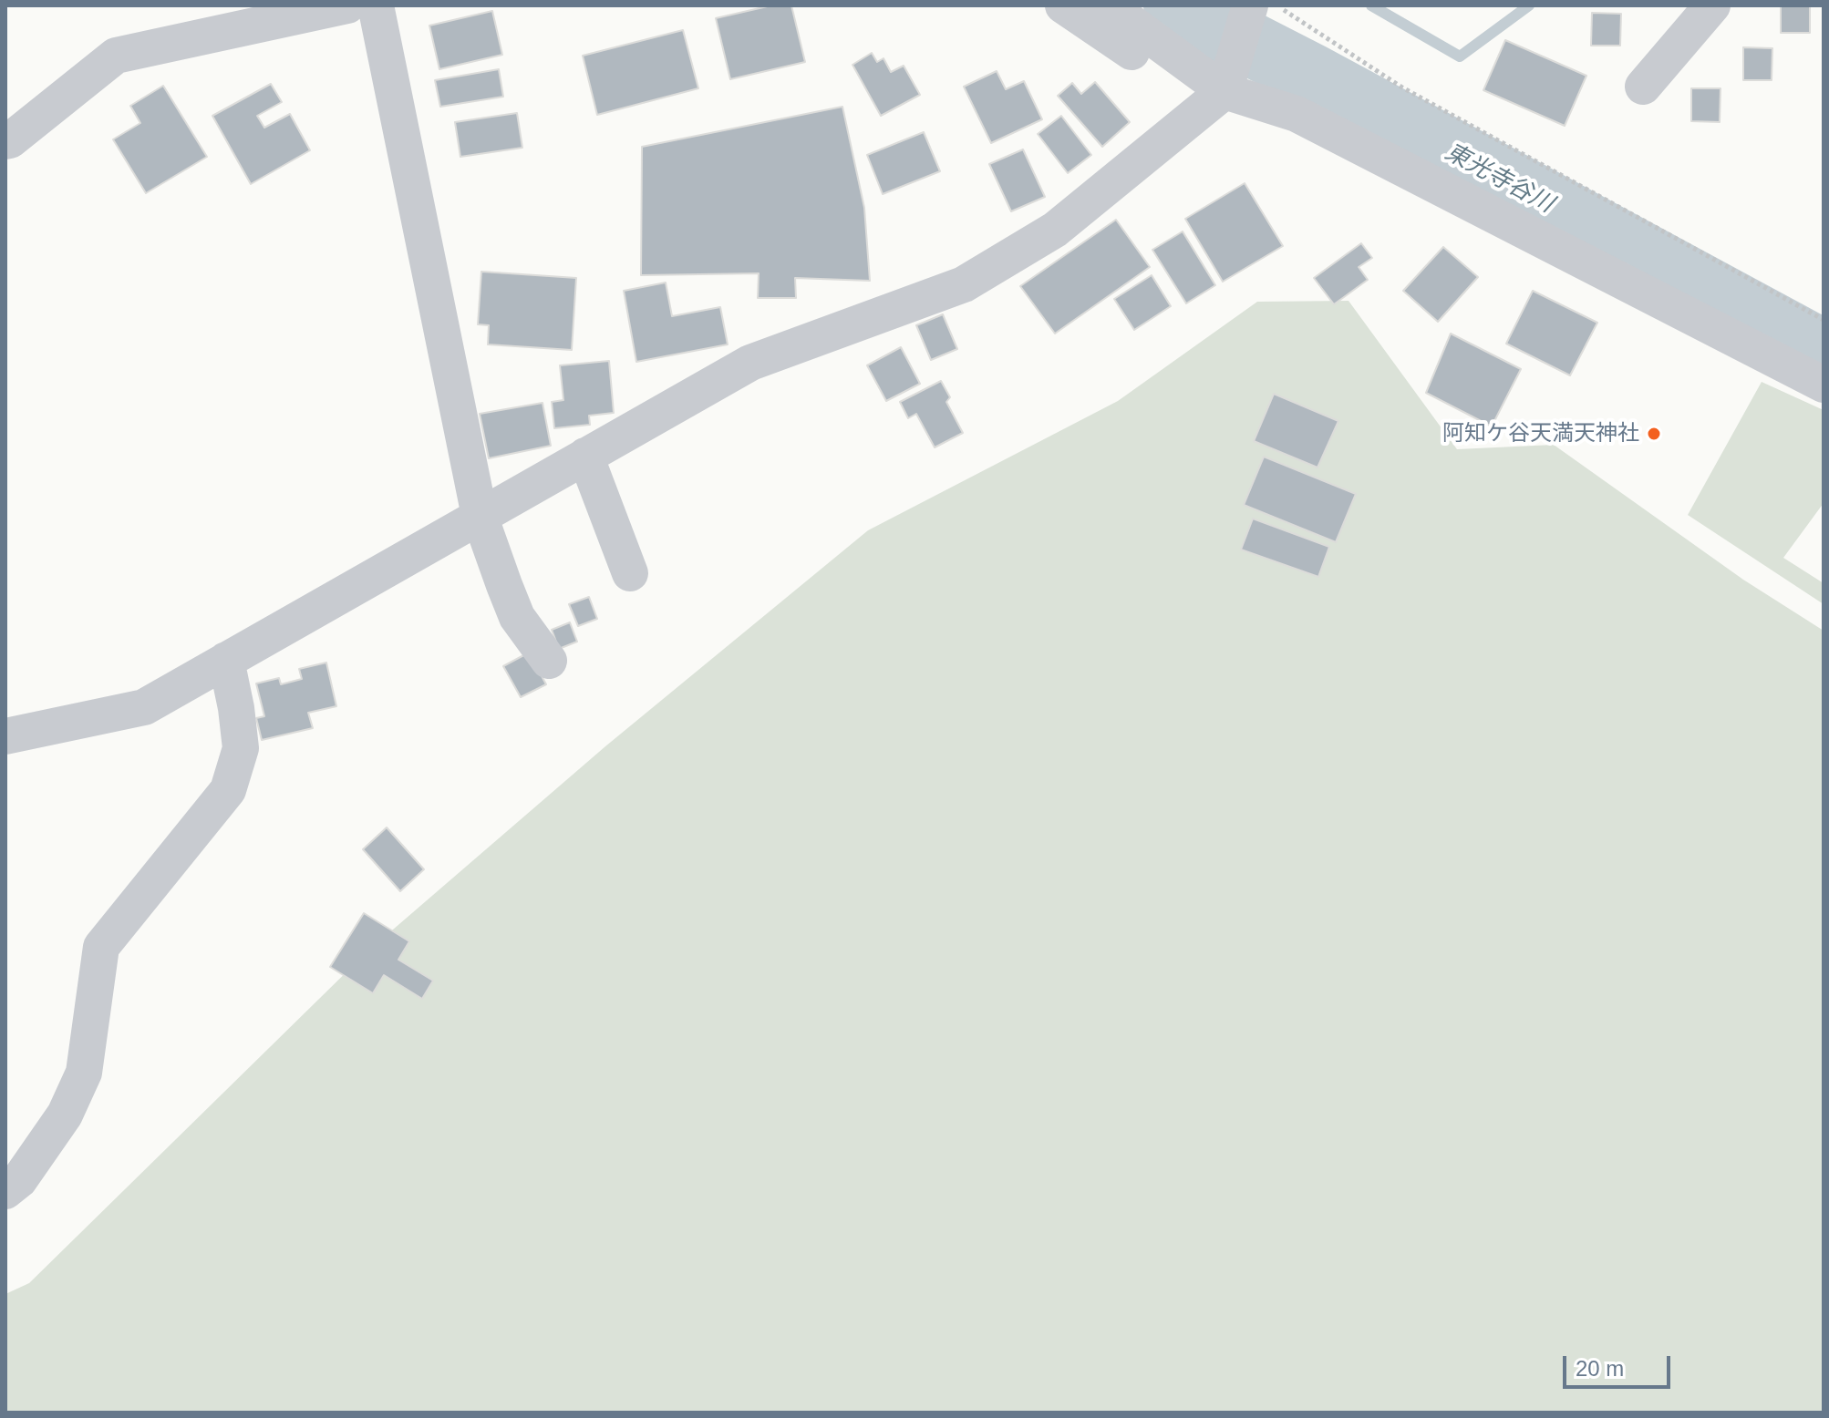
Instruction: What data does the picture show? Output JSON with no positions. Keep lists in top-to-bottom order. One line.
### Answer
{"water":["東光寺谷川"],"places":["阿知ケ谷天満天神社"],"scale_bar":"20 m"}
